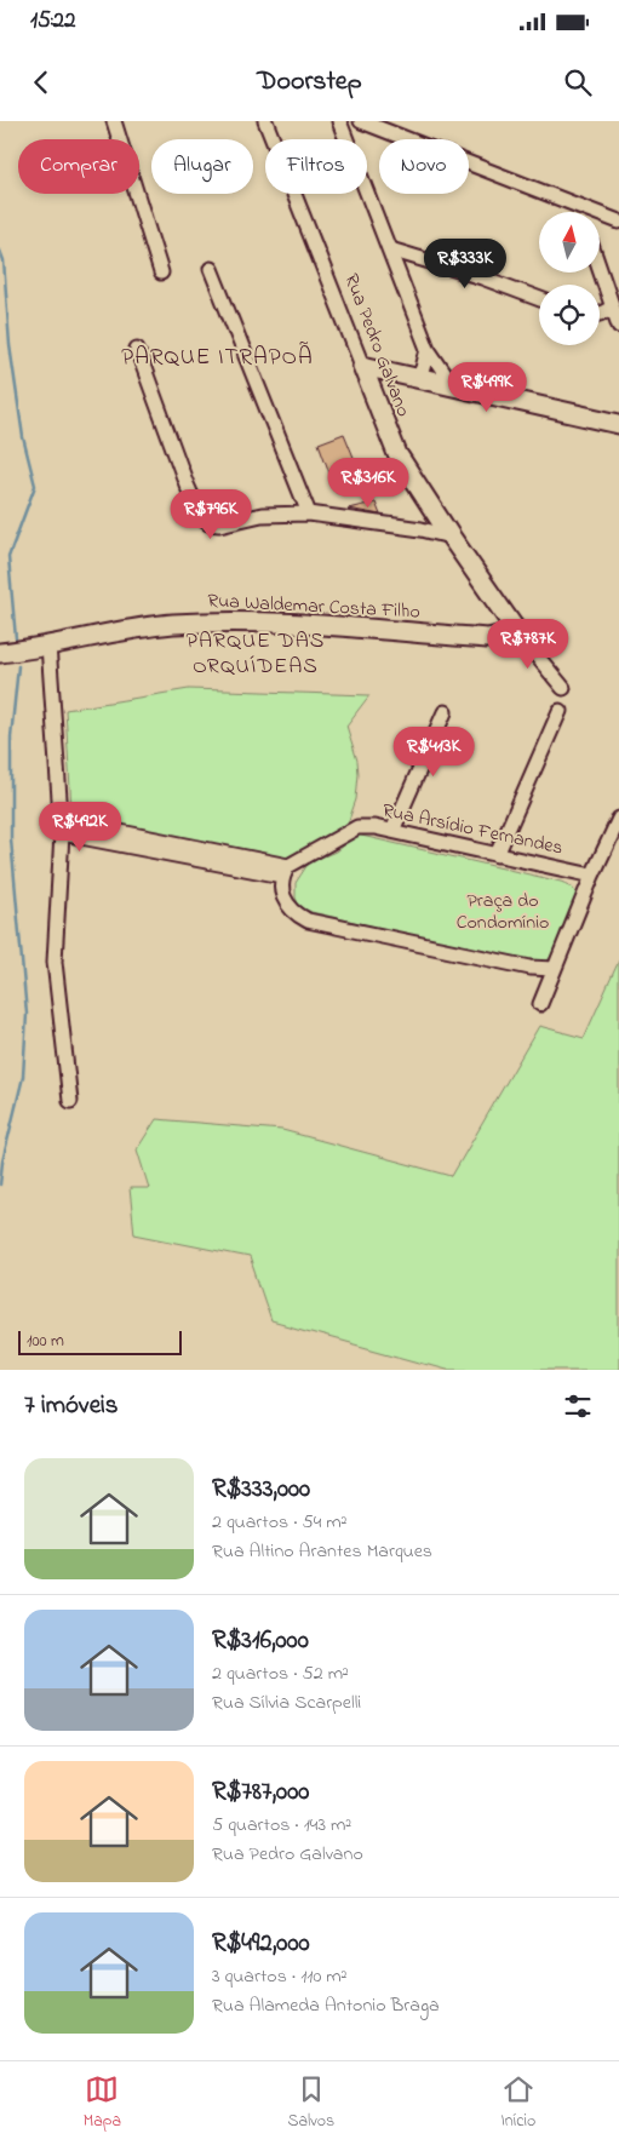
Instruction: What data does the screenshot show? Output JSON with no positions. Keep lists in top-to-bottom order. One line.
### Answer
{"streets":{"main road":["Rua Pedro Galvano","Rua Waldemar Costa Filho"],"street":["Rua Arsídio Fernandes"]},"crossings":[["Rua Pedro Galvano","Rua Waldemar Costa Filho"]],"districts":["PARQUE ITRAPOÃ","PARQUE DAS ORQUÍDEAS"],"parks":["Praça do Condomínio"],"scale_bar":"100 m","north":"top","page":{"status":"15:22","header":"Doorstep","chip":["Comprar","Alugar","Filtros","Novo"],"price":["R$333K","R$499K","R$316K","R$796K","R$787K","R$413K","R$492K"],"scale":"100 m","heading":"7 imóveis","list":[{"name":"R$333,000","note":"2 quartos · 54 m² · Rua Altino Arantes Marques"},{"name":"R$316,000","note":"2 quartos · 52 m² · Rua Sílvia Scarpelli"},{"name":"R$787,000","note":"5 quartos · 143 m² · Rua Pedro Galvano"},{"name":"R$492,000","note":"3 quartos · 110 m² · Rua Alameda Antonio Braga"}],"tabs":["Mapa","Salvos","Início"]}}
